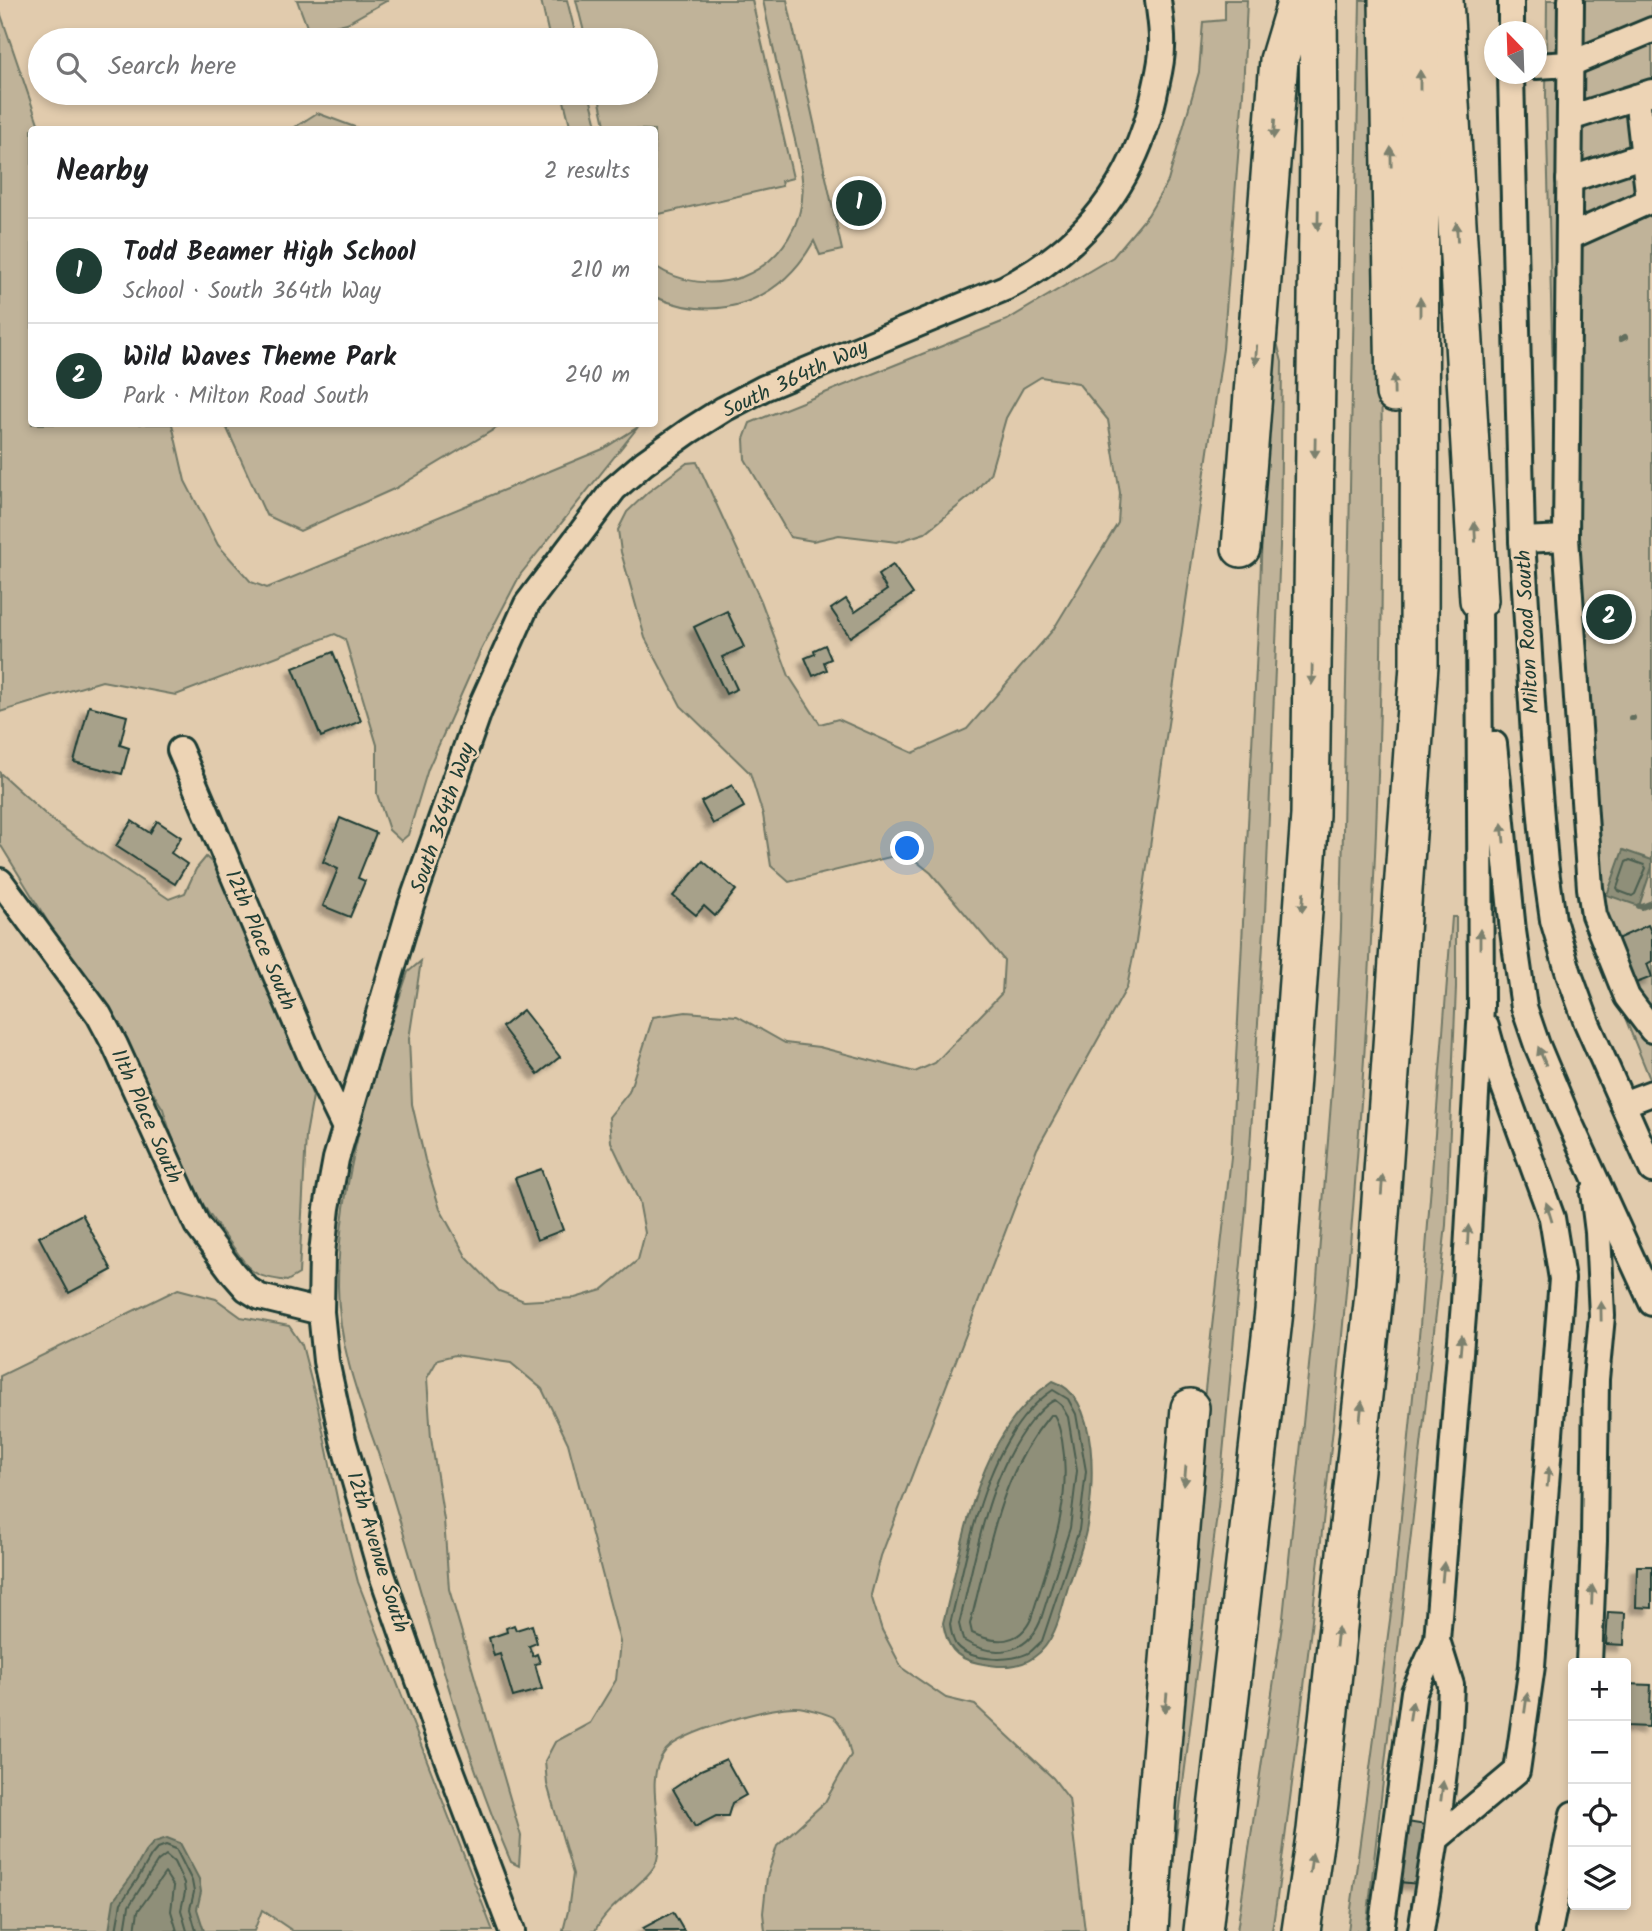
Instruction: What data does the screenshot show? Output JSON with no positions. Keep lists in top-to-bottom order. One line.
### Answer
{"streets":{"street":["South 364th Way","Milton Road South","12th Place South","11th Place South","12th Avenue South"]},"crossings":[["South 364th Way","12th Place South"],["South 364th Way","12th Avenue South"],["11th Place South","12th Avenue South"]],"north":"top left","page":{"search":"Search here","heading":["Nearby","2 results"],"pins":["1","2"],"list":[{"mark":"1","name":"Todd Beamer High School","note":"School · South 364th Way","value":"210 m"},{"mark":"2","name":"Wild Waves Theme Park","note":"Park · Milton Road South","value":"240 m"}],"map_buttons":["+","−"]}}
